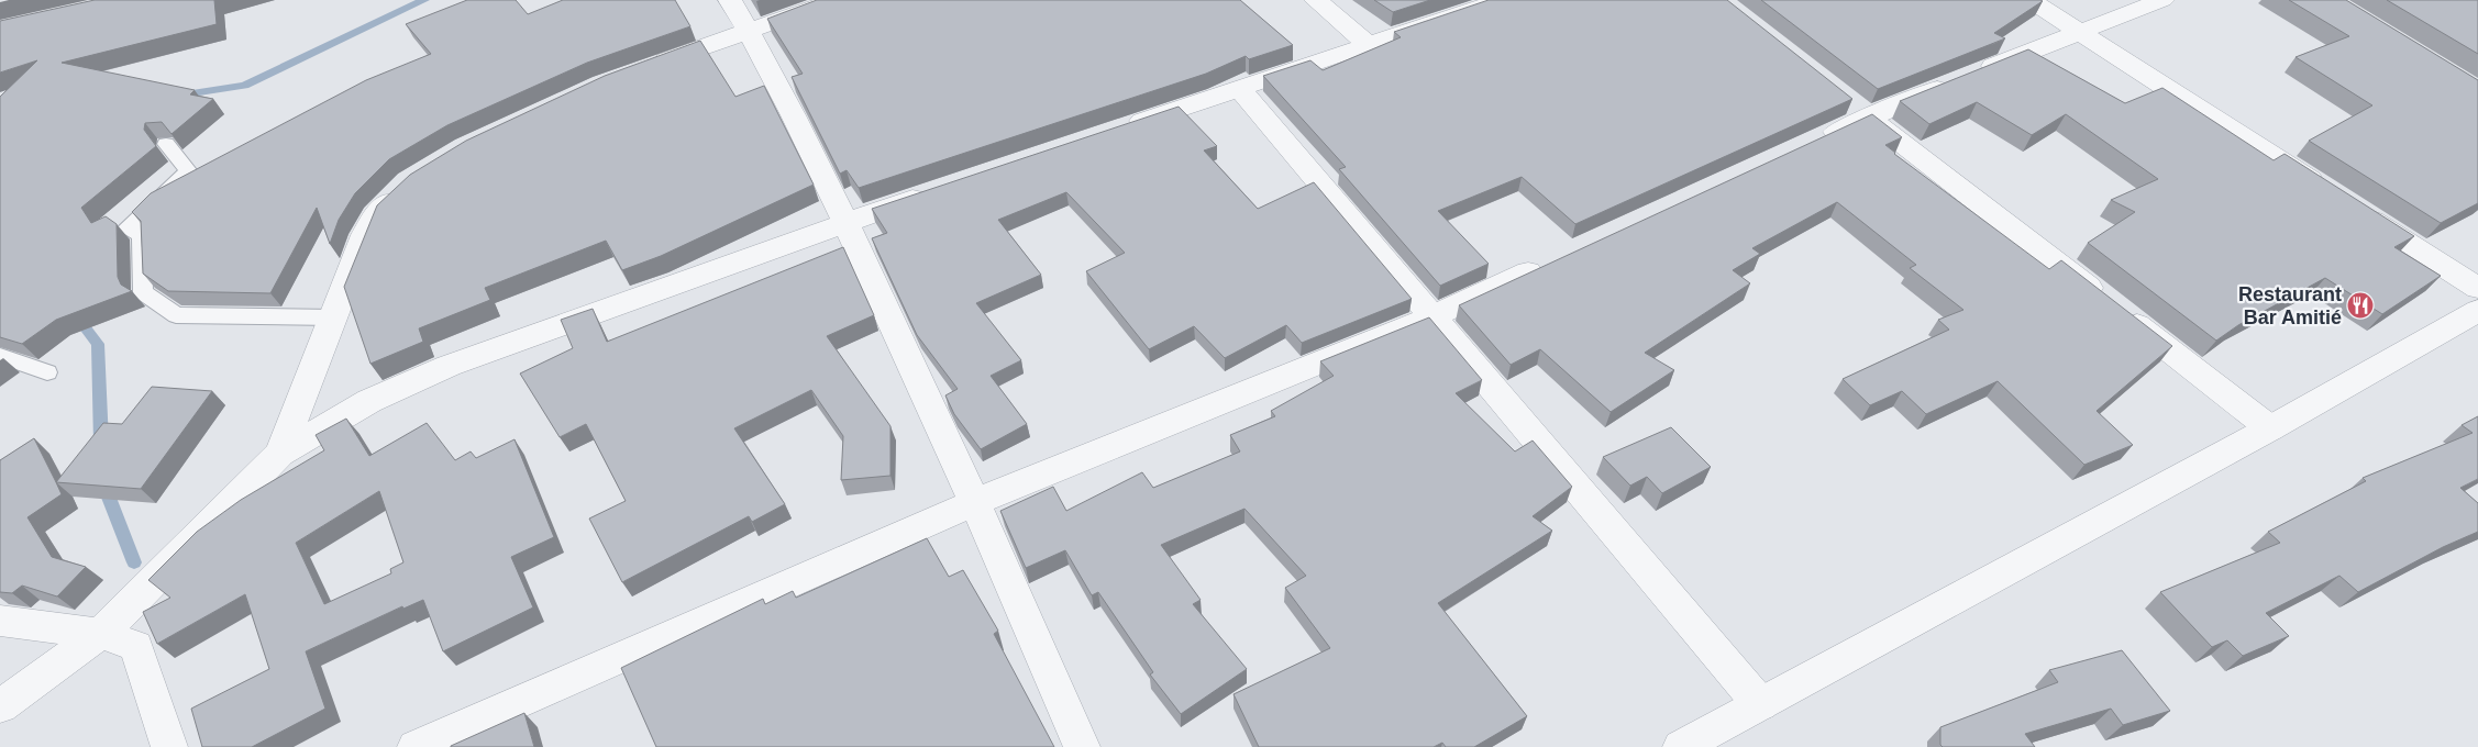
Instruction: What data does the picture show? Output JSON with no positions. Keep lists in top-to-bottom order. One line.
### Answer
{"places":{"restaurant":["Restaurant Bar Amitié"]}}
